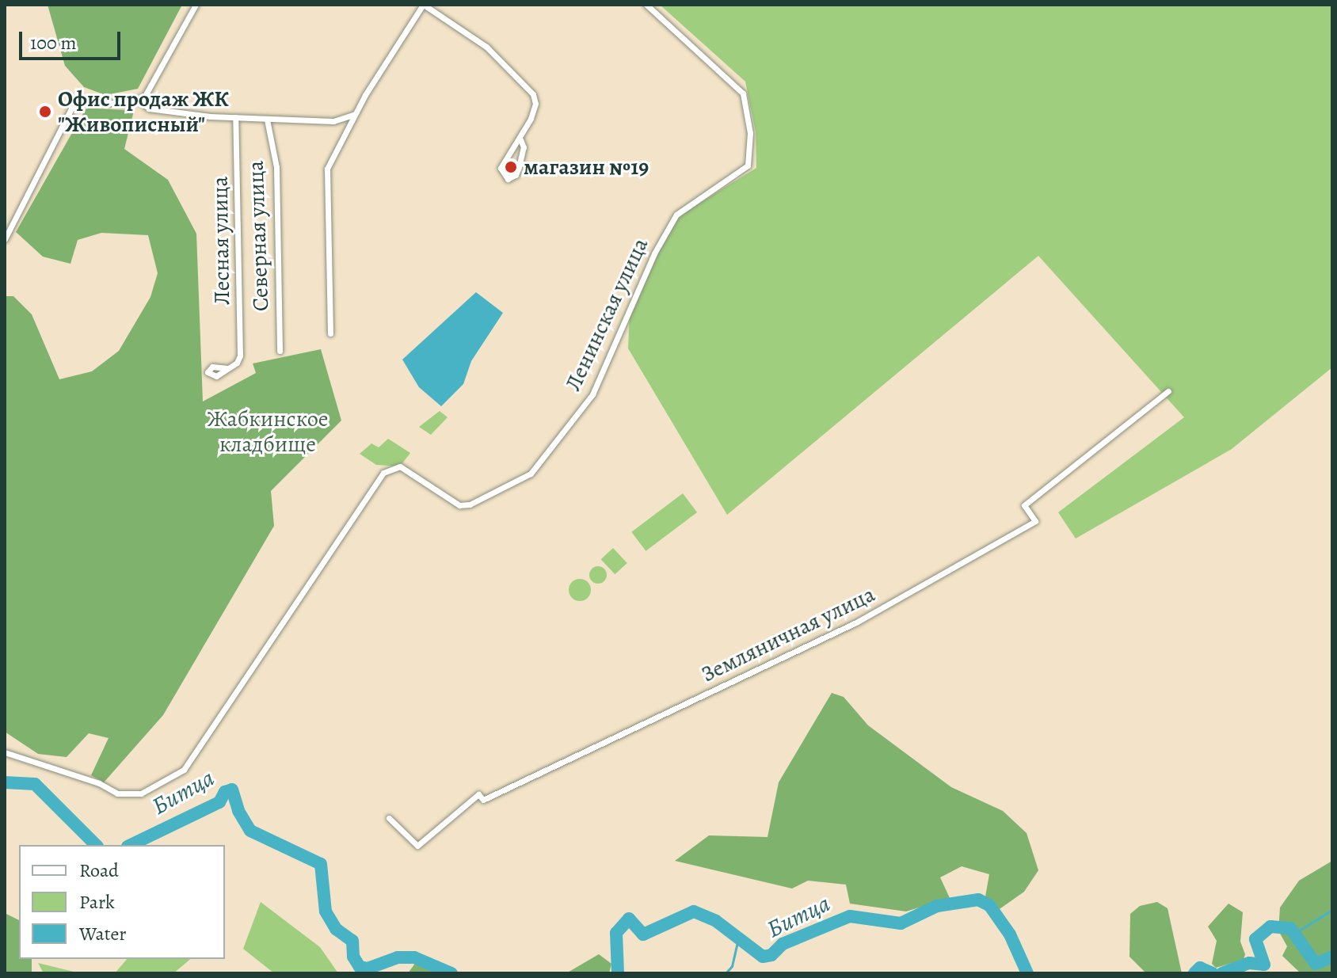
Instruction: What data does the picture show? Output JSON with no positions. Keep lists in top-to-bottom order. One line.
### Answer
{"streets":{"street":["Северная улица","Лесная улица","Ленинская улица","Земляничная улица"]},"water":["Битца"],"parks":["Жабкинское кладбище"],"places":["Офис продаж ЖК \"Живописный\"","магазин №19"],"legend":["Road","Park","Water"],"scale_bar":"100 m"}
